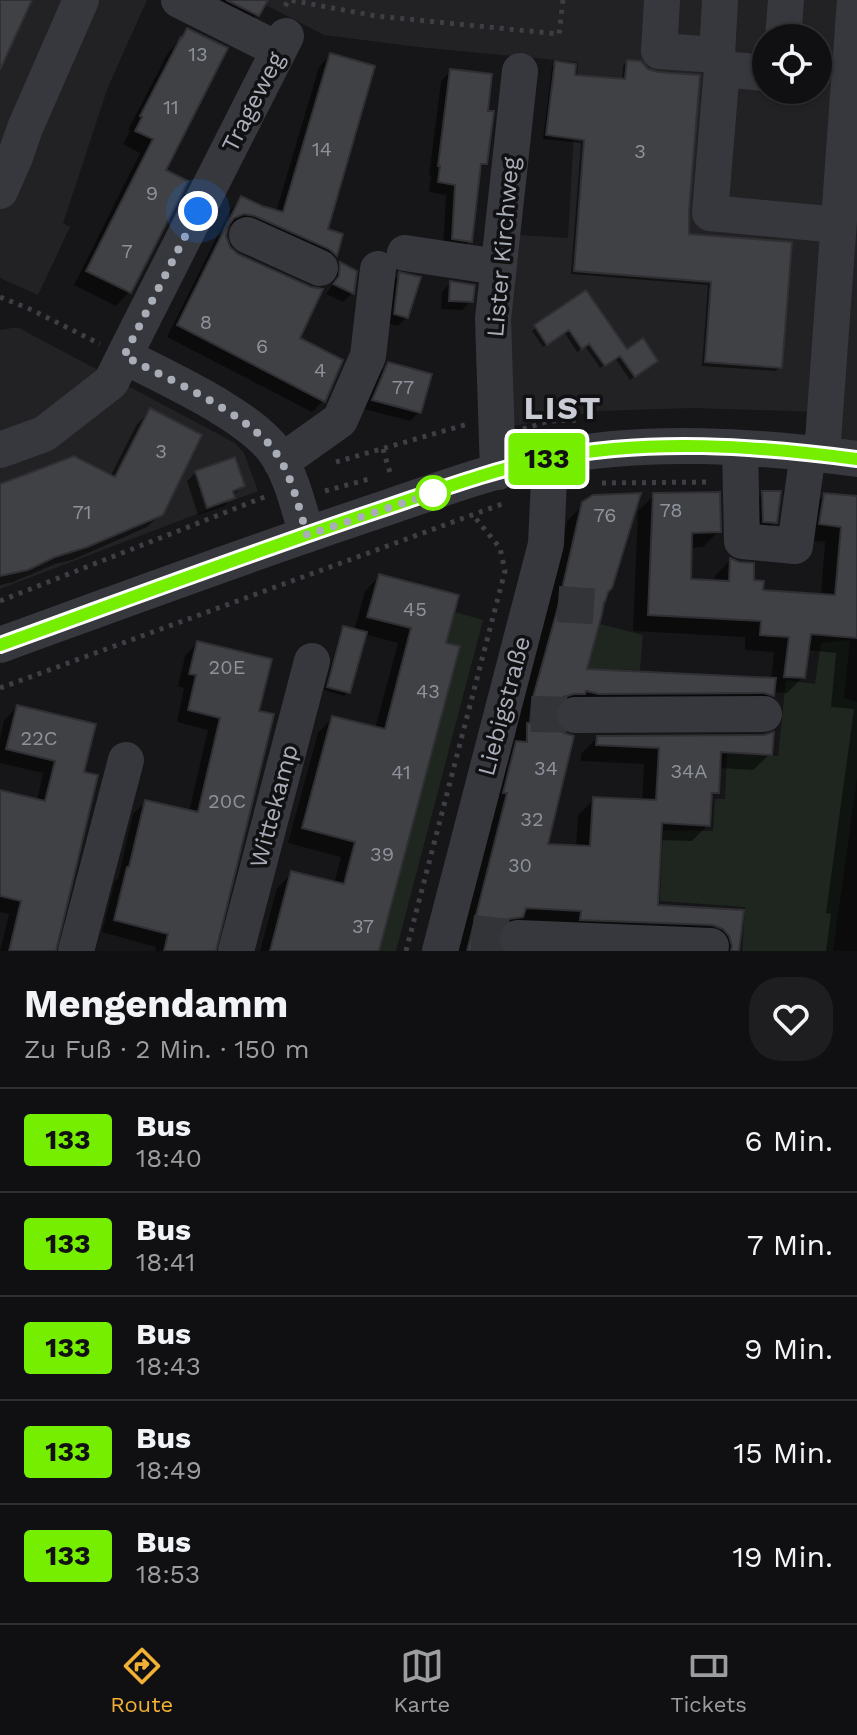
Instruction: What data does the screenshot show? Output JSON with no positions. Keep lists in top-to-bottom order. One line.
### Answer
{"streets":{"street":["Trageweg","Lister Kirchweg","Liebigstraße","Wittekamp"]},"districts":["LIST"],"lines":["bus line 133"],"house_numbers":["13","11","14","3","9","7","8","6","4","77","3","78","71","76","45","20E","43","22C","34","34A","41","20C","32","39","30","37"],"page":{"on_map":"133","heading":["Mengendamm","Zu Fuß · 2 Min. · 150 m"],"list":[{"mark":"133","name":"Bus","note":"18:40","value":"6 Min."},{"mark":"133","name":"Bus","note":"18:41","value":"7 Min."},{"mark":"133","name":"Bus","note":"18:43","value":"9 Min."},{"mark":"133","name":"Bus","note":"18:49","value":"15 Min."},{"mark":"133","name":"Bus","note":"18:53","value":"19 Min."}],"tabs":["Route","Karte","Tickets"]}}
